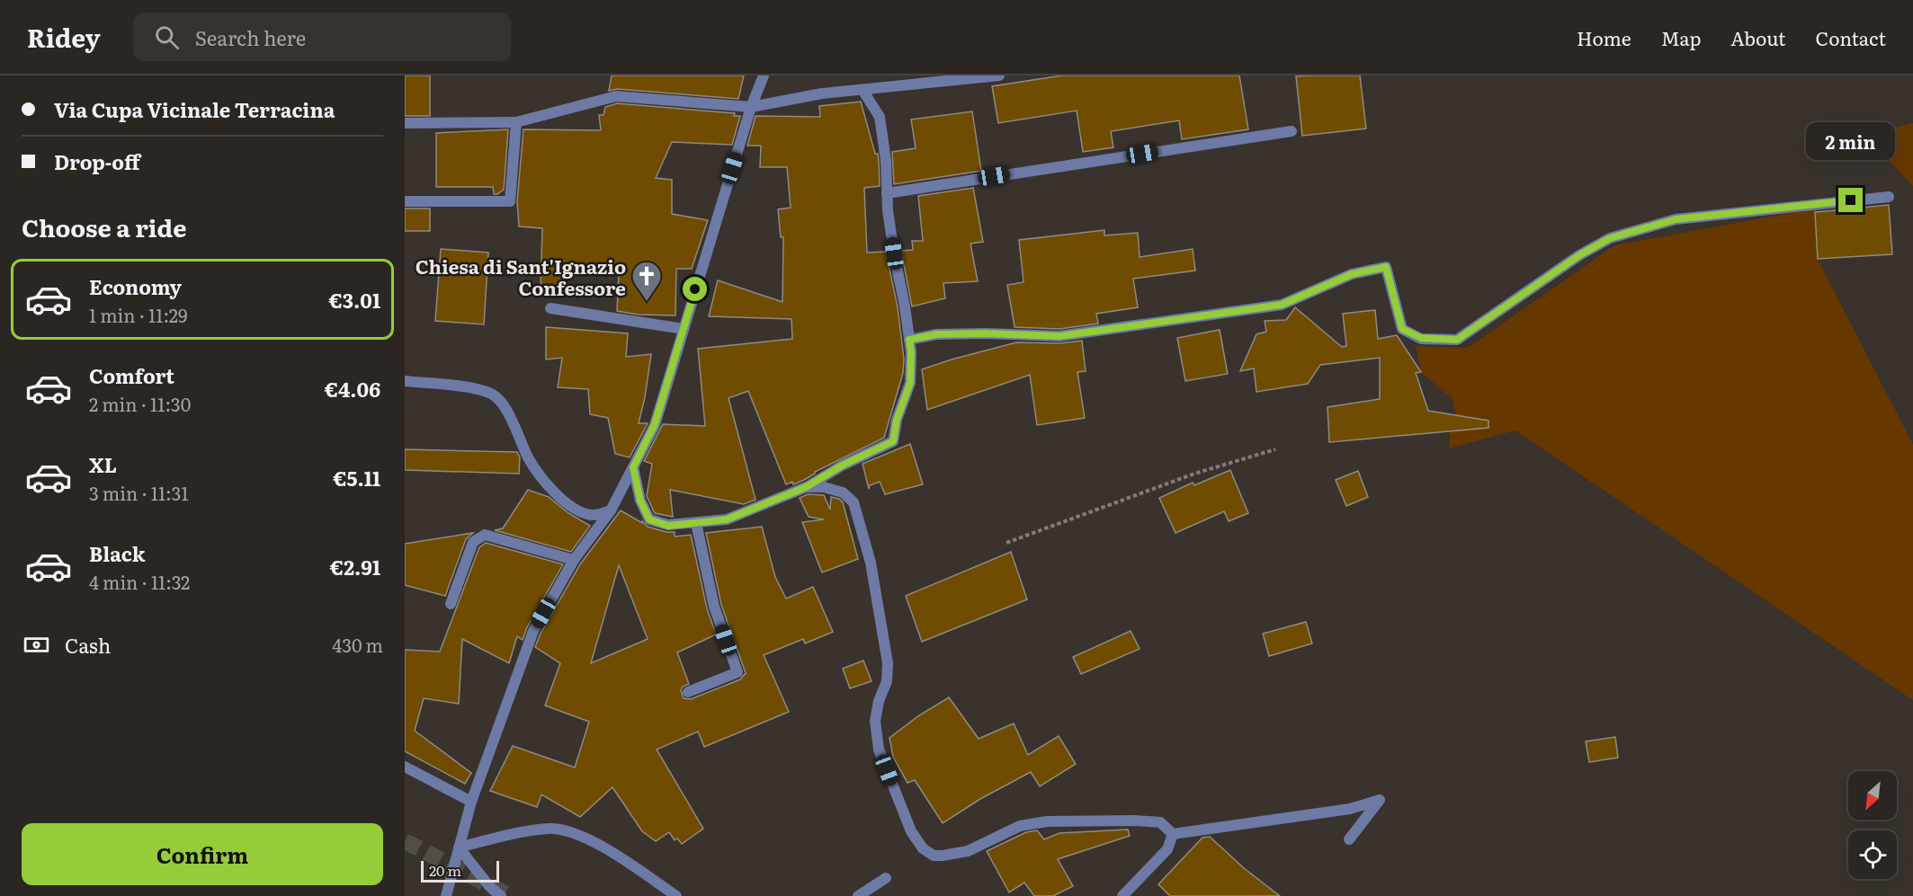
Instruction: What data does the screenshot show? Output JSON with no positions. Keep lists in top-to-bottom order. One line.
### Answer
{"places":{"church":["Chiesa di Sant'Ignazio Confessore"]},"scale_bar":"20 m","north":"bottom left","page":{"header":"Ridey","search":"Search here","nav":["Home","Map","About","Contact"],"banner":["Via Cupa Vicinale Terracina","Drop-off"],"bubble":"2 min","heading":"Choose a ride","list":[{"name":"Economy","note":"1 min · 11:29","value":"€3.01"},{"name":"Comfort","note":"2 min · 11:30","value":"€4.06"},{"name":"XL","note":"3 min · 11:31","value":"€5.11"},{"name":"Black","note":"4 min · 11:32","value":"€2.91"}],"pay":["Cash","430 m"],"buttons":"Confirm","scale":"20 m"}}
